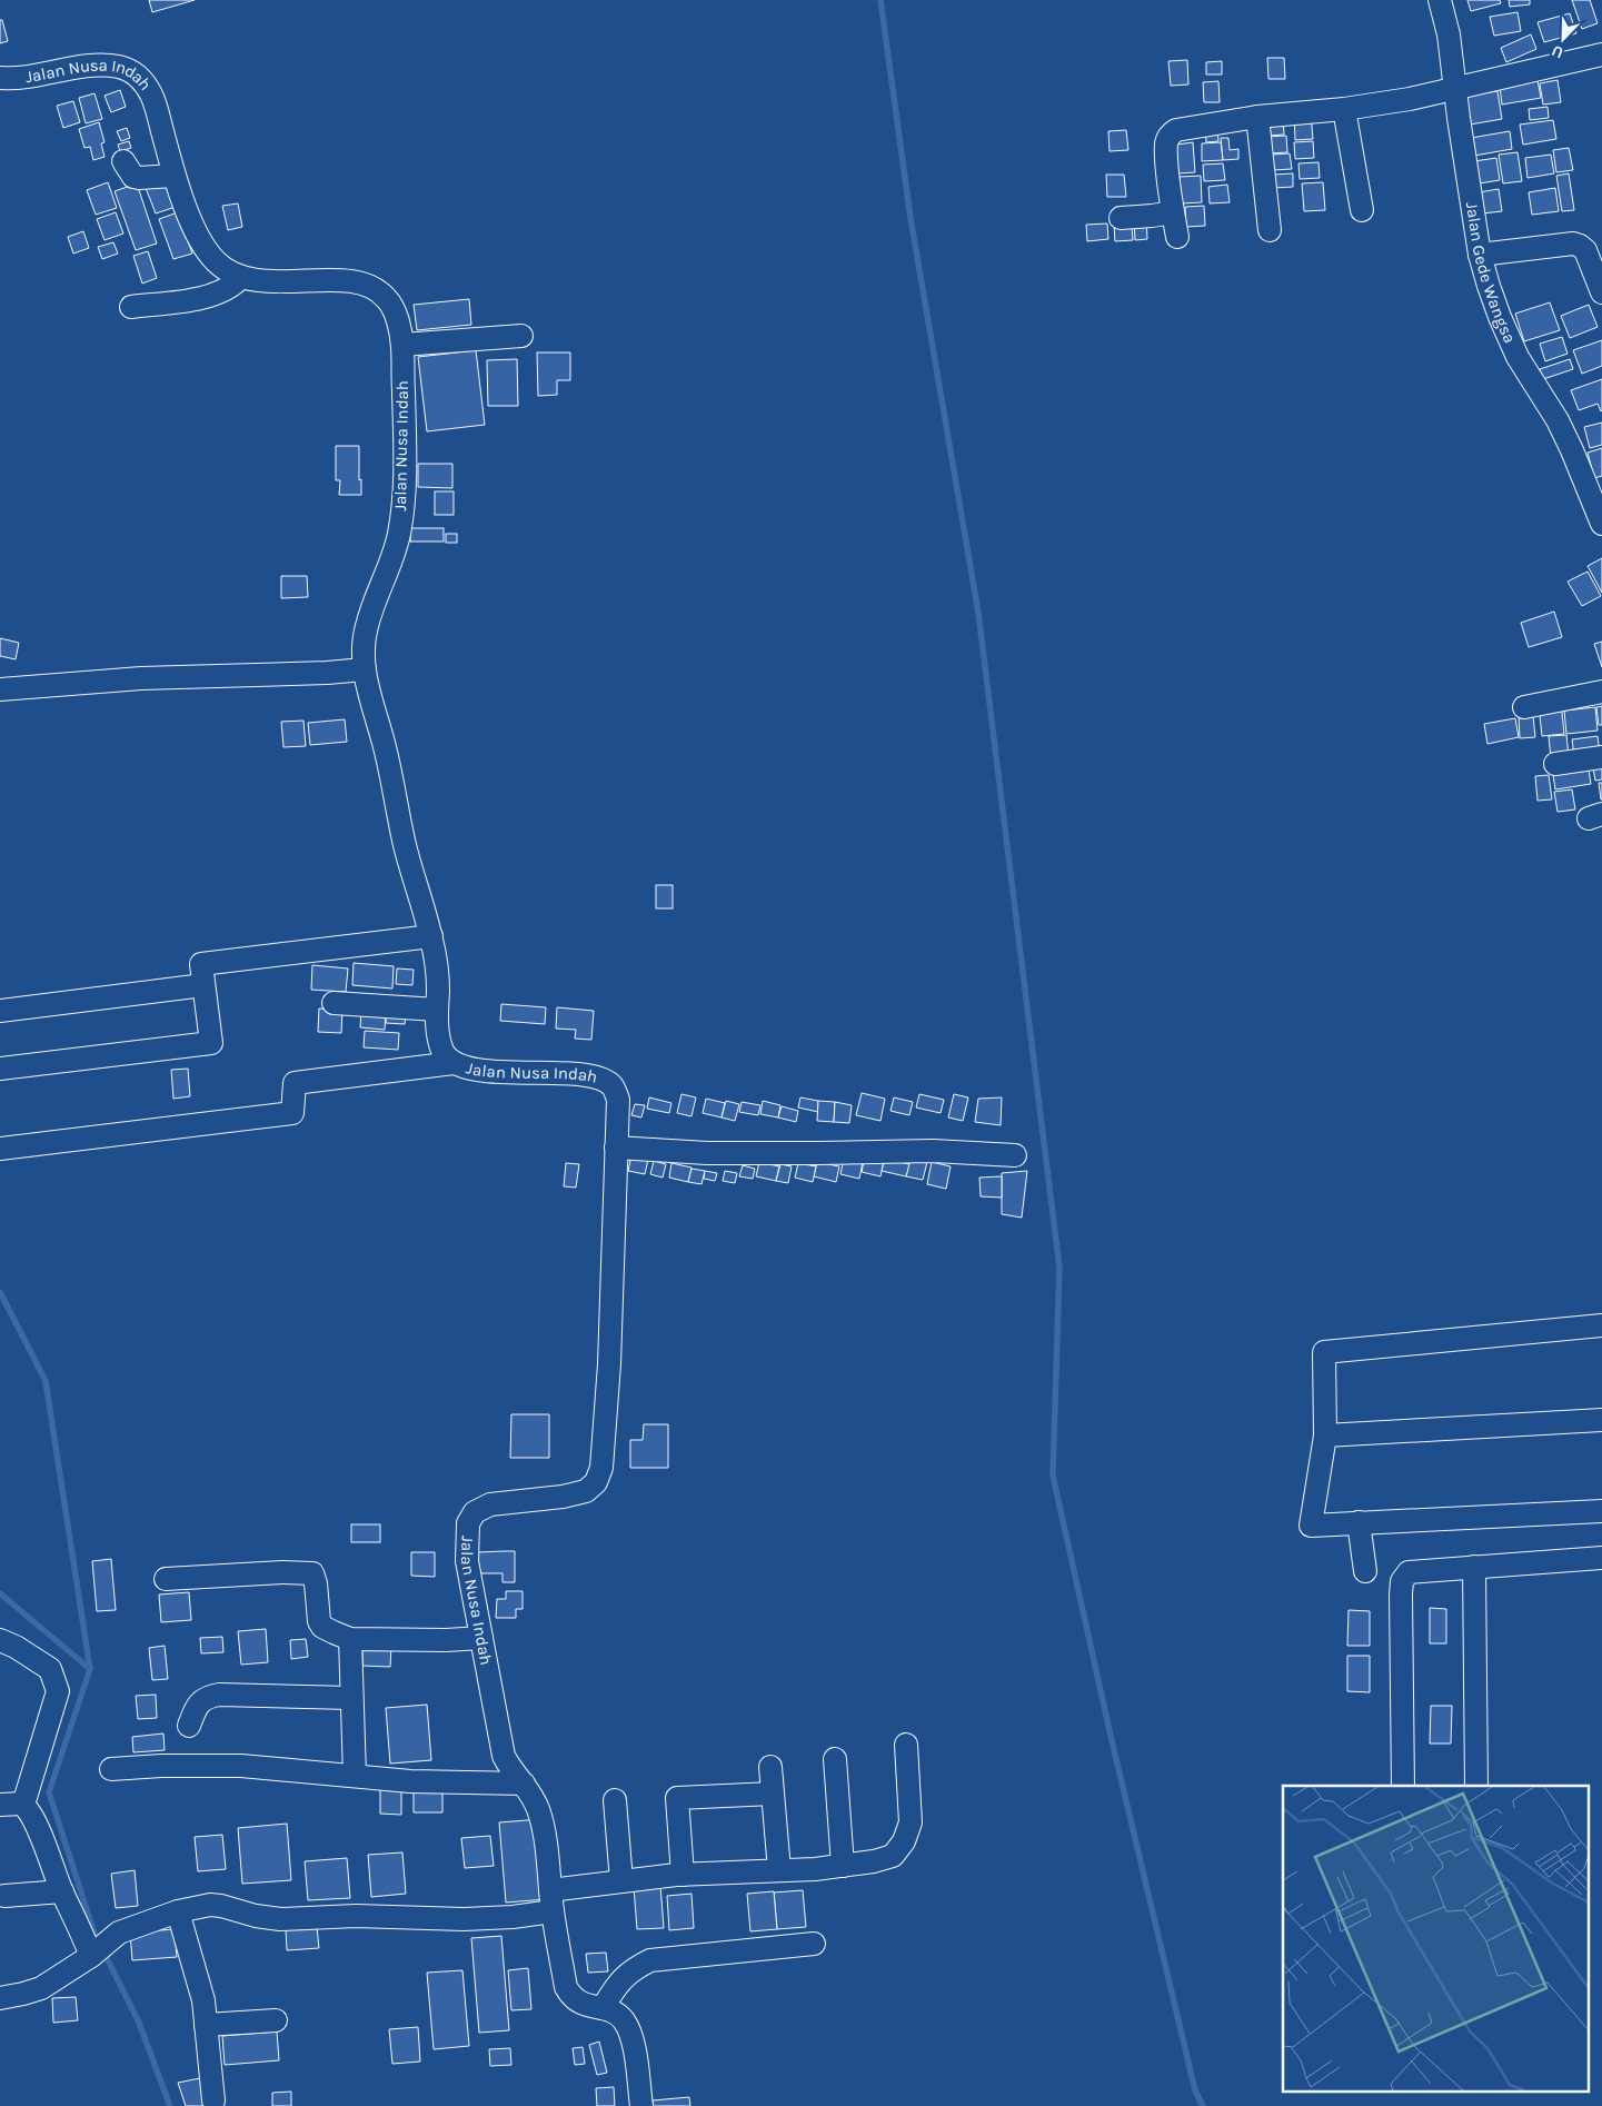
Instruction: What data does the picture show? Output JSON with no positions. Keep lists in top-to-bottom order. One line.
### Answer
{"streets":{"street":["Jalan Nusa Indah","Jalan Gede Wangsa"]},"north":"bottom left"}
